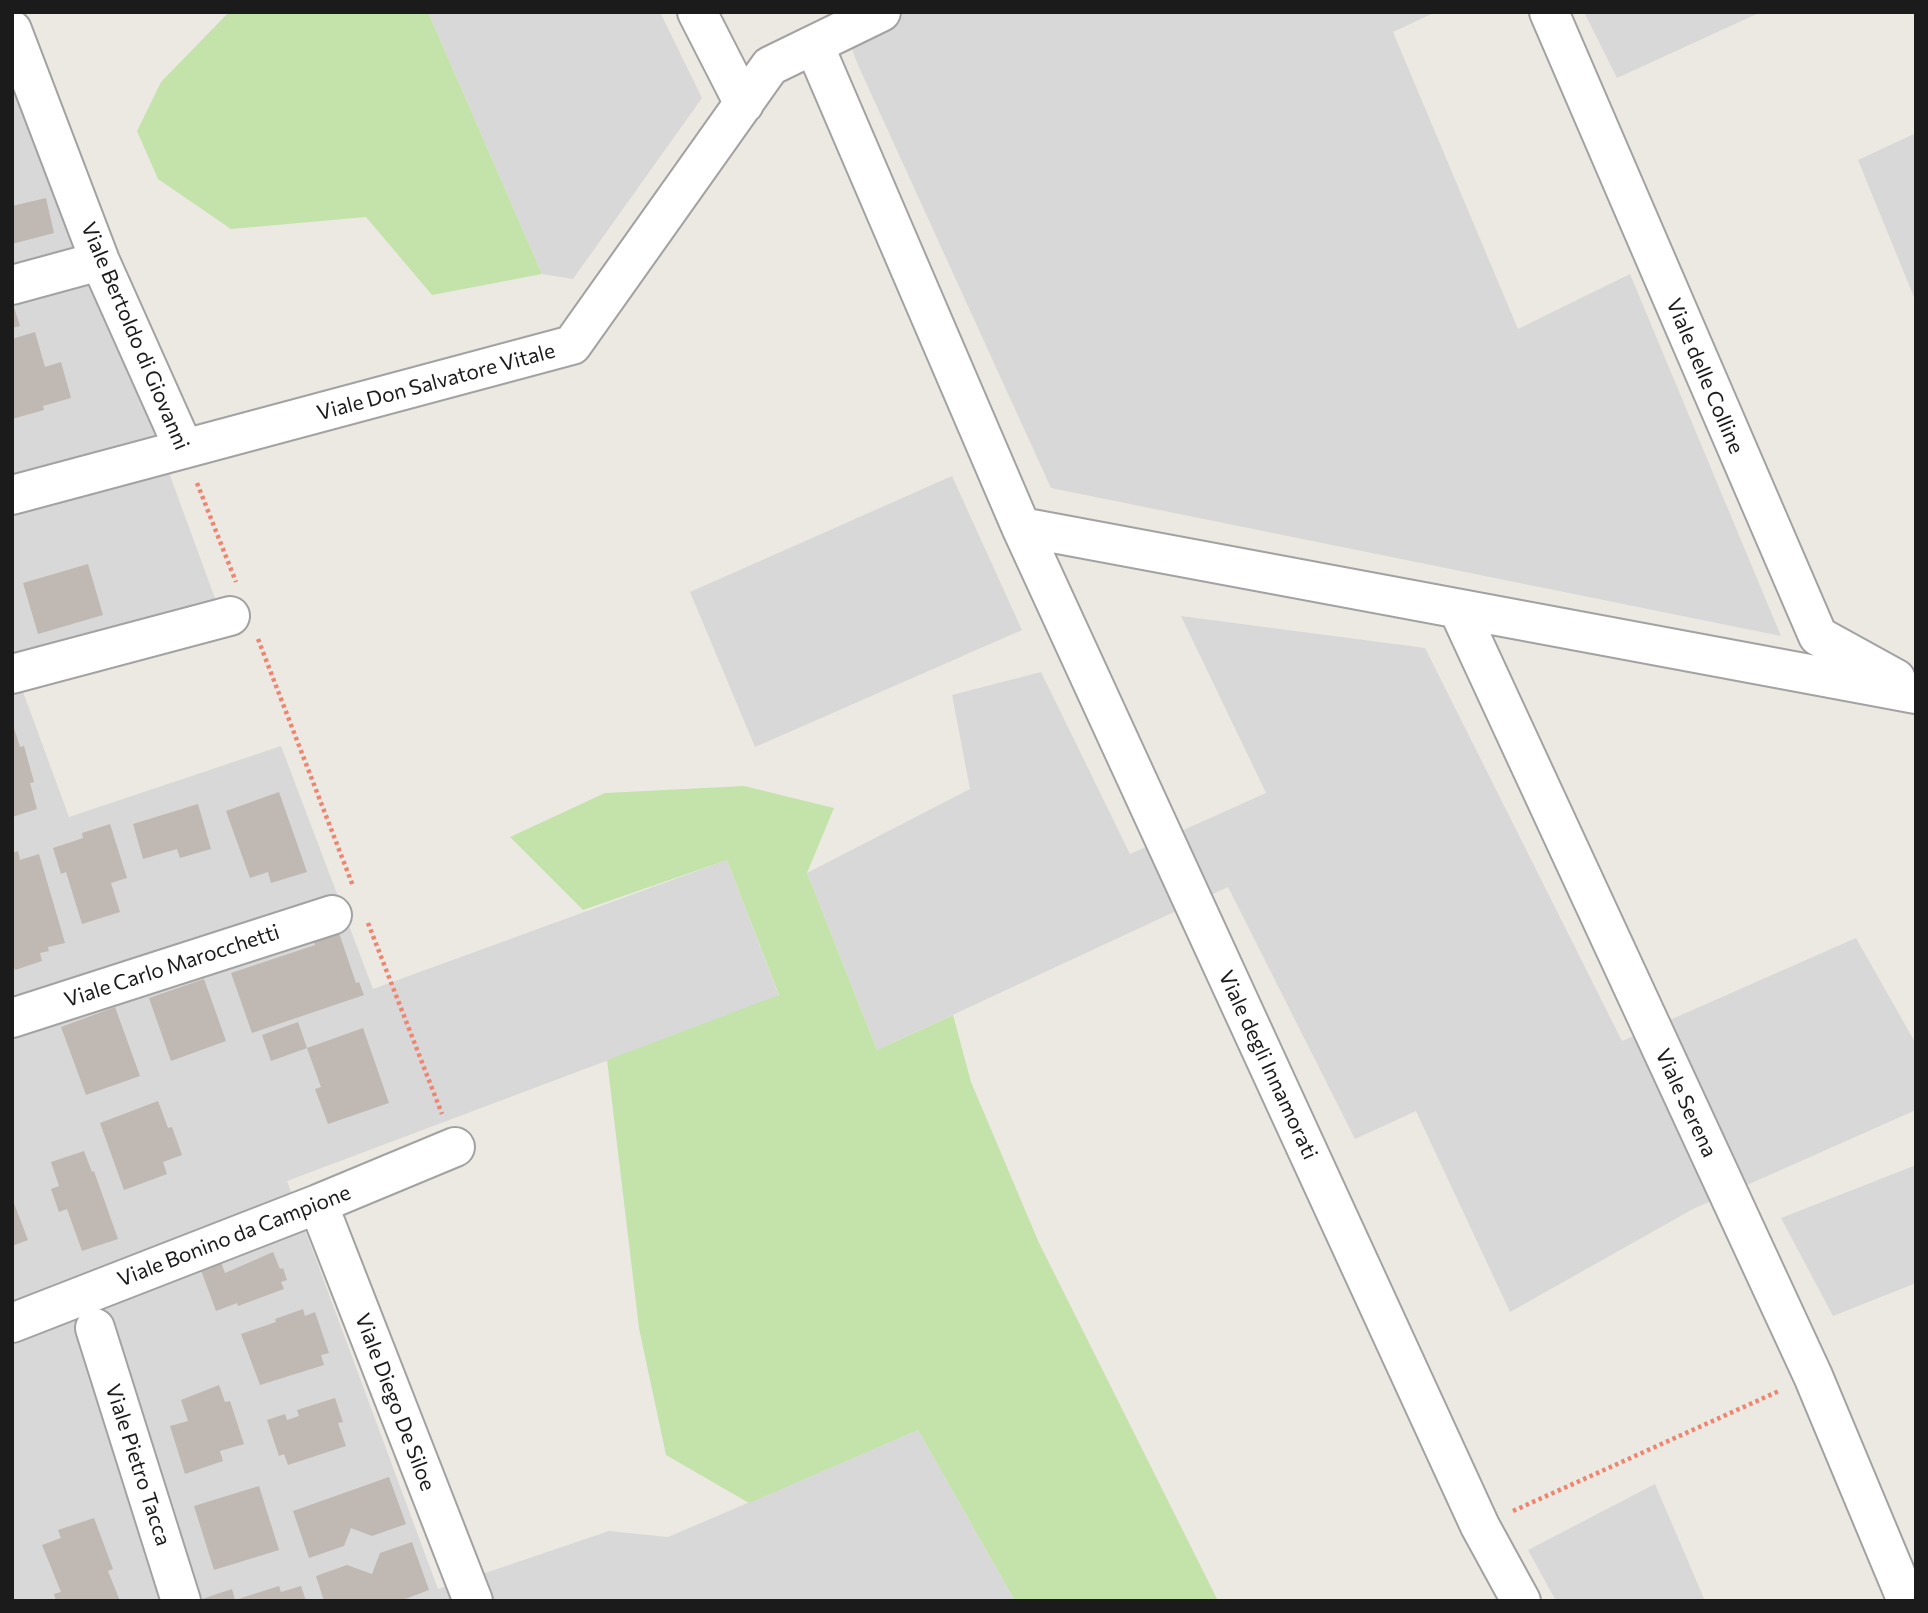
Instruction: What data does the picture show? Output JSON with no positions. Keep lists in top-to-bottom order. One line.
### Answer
{"streets":{"street":["Viale Bertoldo di Giovanni","Viale delle Colline","Viale Don Salvatore Vitale","Viale Carlo Marocchetti","Viale degli Innamorati","Viale Serena","Viale Bonino da Campione","Viale Diego De Siloe","Viale Pietro Tacca"]},"crossings":[["Viale Bertoldo di Giovanni","Viale Don Salvatore Vitale"],["Viale Don Salvatore Vitale","Viale degli Innamorati"],["Viale Bonino da Campione","Viale Diego De Siloe"]]}
